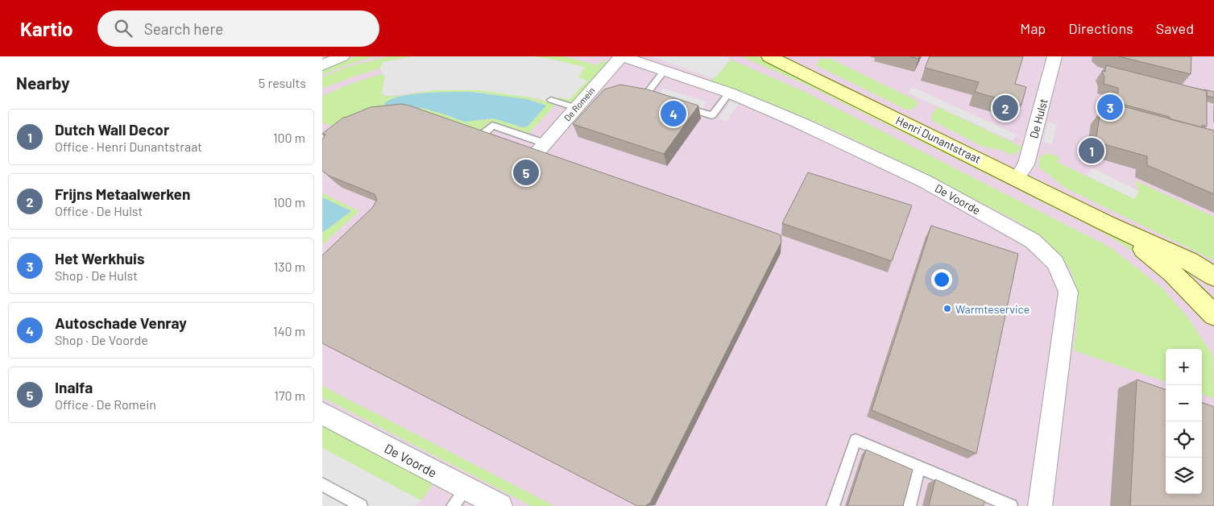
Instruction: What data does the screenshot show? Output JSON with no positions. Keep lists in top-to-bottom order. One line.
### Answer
{"streets":{"main road":["Henri Dunantstraat"],"street":["De Romein","De Hulst","De Voorde"]},"crossings":[["De Romein","De Voorde"],["De Hulst","Henri Dunantstraat"]],"places":["Warmteservice"],"page":{"header":"Kartio","search":"Search here","nav":["Map","Directions","Saved"],"heading":["Nearby","5 results"],"pins":["3","2","4","1","5"],"list":[{"mark":"1","name":"Dutch Wall Decor","note":"Office · Henri Dunantstraat","value":"100 m"},{"mark":"2","name":"Frijns Metaalwerken","note":"Office · De Hulst","value":"100 m"},{"mark":"3","name":"Het Werkhuis","note":"Shop · De Hulst","value":"130 m"},{"mark":"4","name":"Autoschade Venray","note":"Shop · De Voorde","value":"140 m"},{"mark":"5","name":"Inalfa","note":"Office · De Romein","value":"170 m"}],"map_buttons":["+","−"]}}
